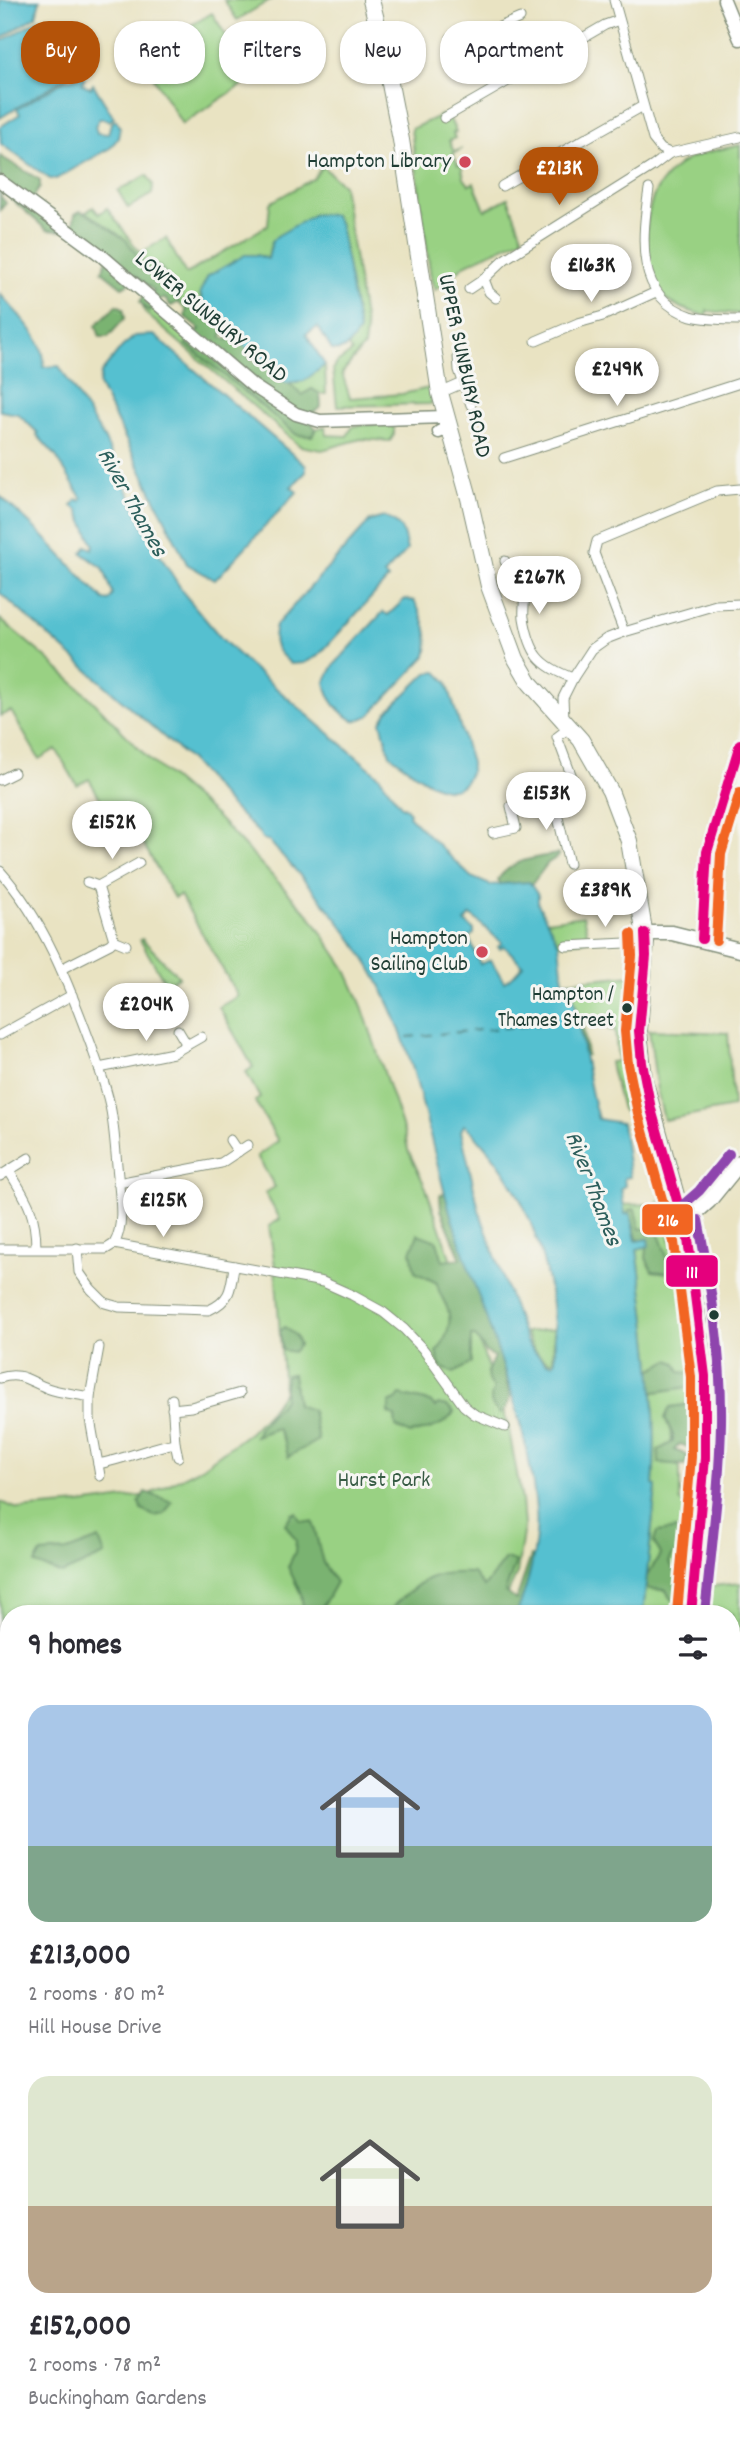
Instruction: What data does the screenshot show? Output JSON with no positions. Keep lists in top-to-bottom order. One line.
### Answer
{"streets":{"highway":["UPPER SUNBURY ROAD"],"street":["LOWER SUNBURY ROAD"]},"crossings":[["LOWER SUNBURY ROAD","UPPER SUNBURY ROAD"]],"water":["River Thames"],"parks":["Hurst Park"],"places":["Hampton Library","Hampton Sailing Club","Hampton / Thames Street"],"lines":["transit line 111","transit line 216"],"page":{"chip":["Buy","Rent","Filters","New","Apartment"],"price":["£213K","£163K","£249K","£267K","£153K","£152K","£389K","£204K","£125K"],"heading":"9 homes","list":[{"name":"£213,000","note":"2 rooms · 80 m² · Hill House Drive"},{"name":"£152,000","note":"2 rooms · 78 m² · Buckingham Gardens"}]}}
